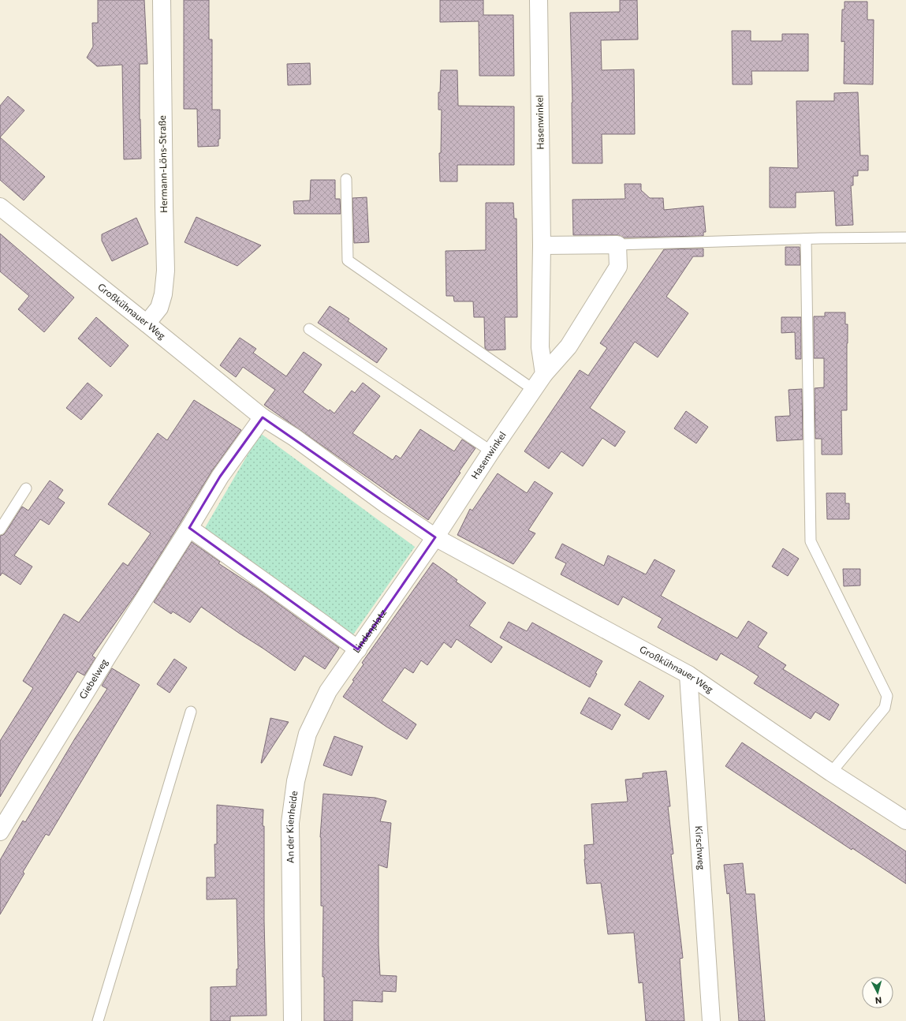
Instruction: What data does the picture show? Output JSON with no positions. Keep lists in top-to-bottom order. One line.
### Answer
{"streets":{"street":["Hasenwinkel","Hermann-Löns-Straße","Großkühnauer Weg","Lindenplatz","Giebelweg","An der Kienheide","Kirschweg"]},"crossings":[["Hasenwinkel","Großkühnauer Weg"],["Hasenwinkel","Lindenplatz"],["Hermann-Löns-Straße","Großkühnauer Weg"],["Großkühnauer Weg","Lindenplatz"],["Großkühnauer Weg","Kirschweg"],["Lindenplatz","Giebelweg"],["Lindenplatz","An der Kienheide"]],"north":"bottom"}
